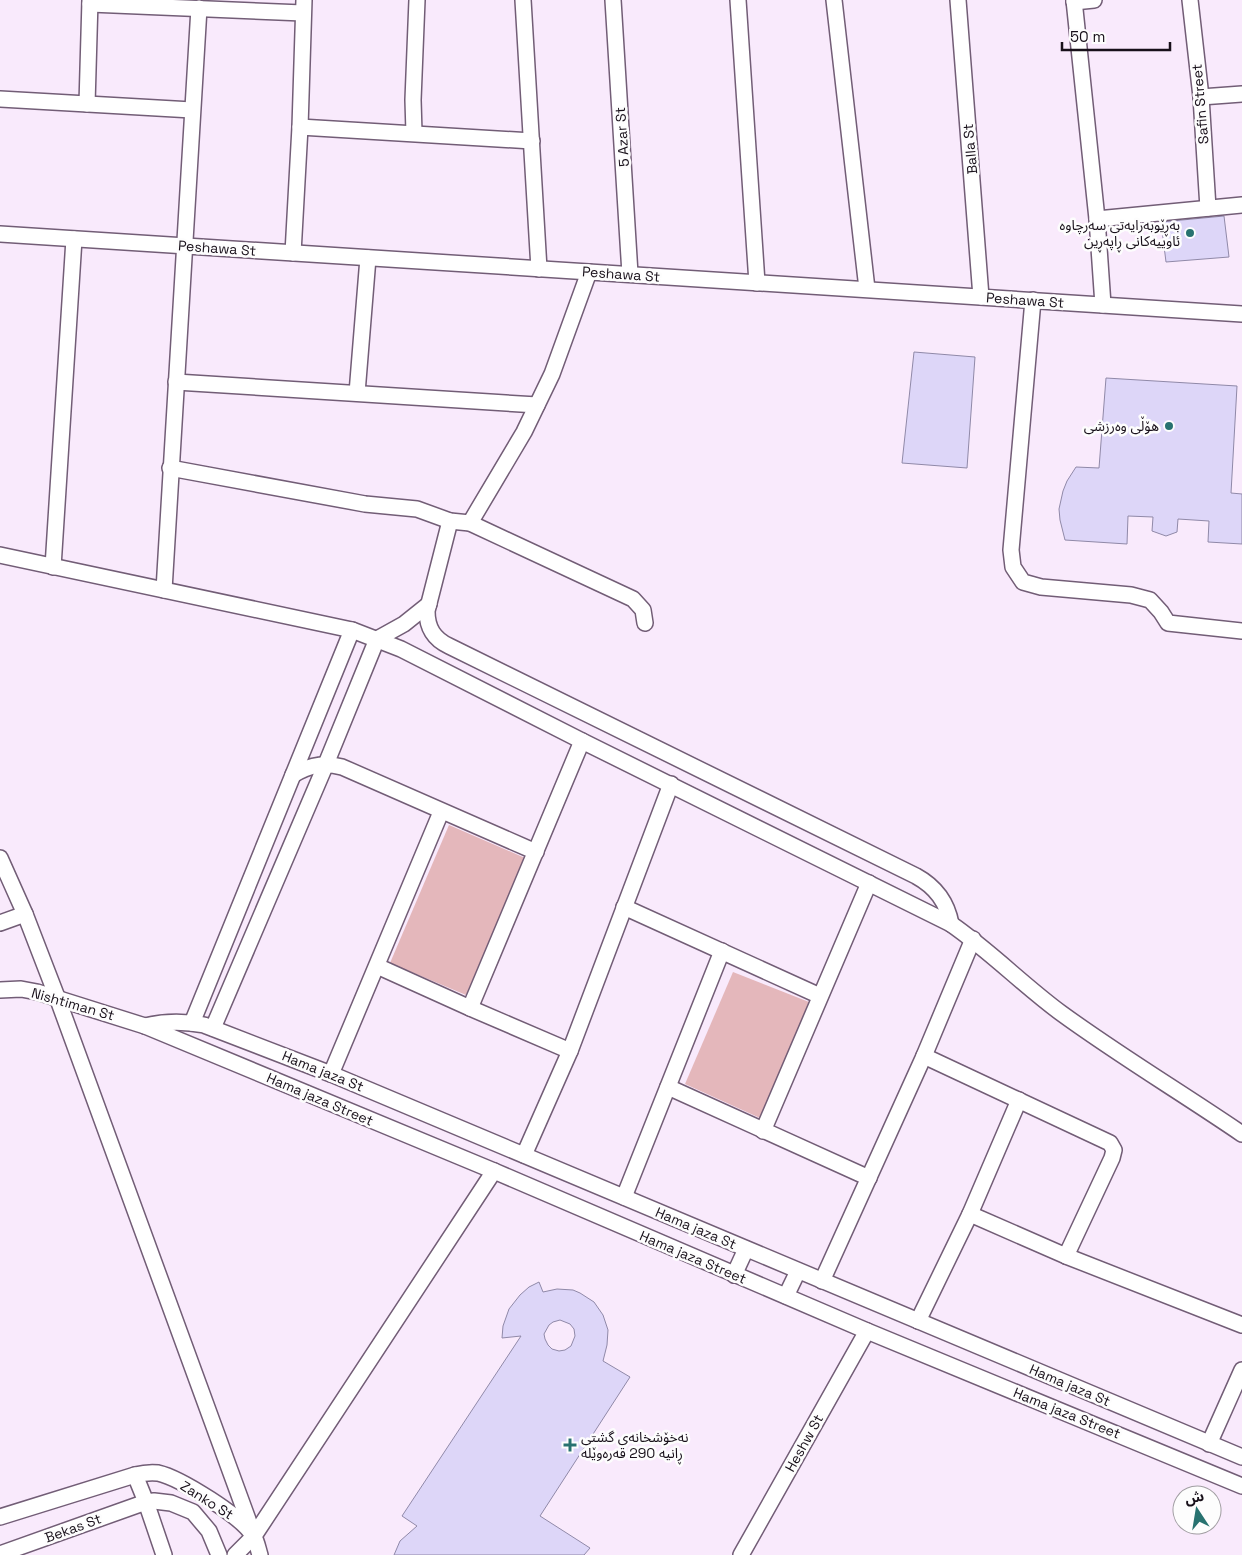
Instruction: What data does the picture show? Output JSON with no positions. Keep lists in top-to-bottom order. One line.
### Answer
{"streets":{"street":["Safin Street","5 Azar St","Balla St","Peshawa St","Nishtiman St","Hama jaza St","Hama jaza Street","Heshw St","Zanko St","Bekas St"]},"crossings":[["5 Azar St","Peshawa St"],["Balla St","Peshawa St"],["Nishtiman St","Hama jaza St"],["Nishtiman St","Hama jaza Street"],["Hama jaza St","Hama jaza Street"],["Hama jaza Street","Heshw St"],["Zanko St","Bekas St"]],"places":{"other":["بەڕێوبەرایەتی سەرچاوە ئاوییەکانی ڕاپەڕین","هۆڵی وەرزشی"],"health":["نەخۆشخانەی گشتی ڕانیە 290 قەرەوێلە"]},"scale_bar":"50 m","north":"top"}
